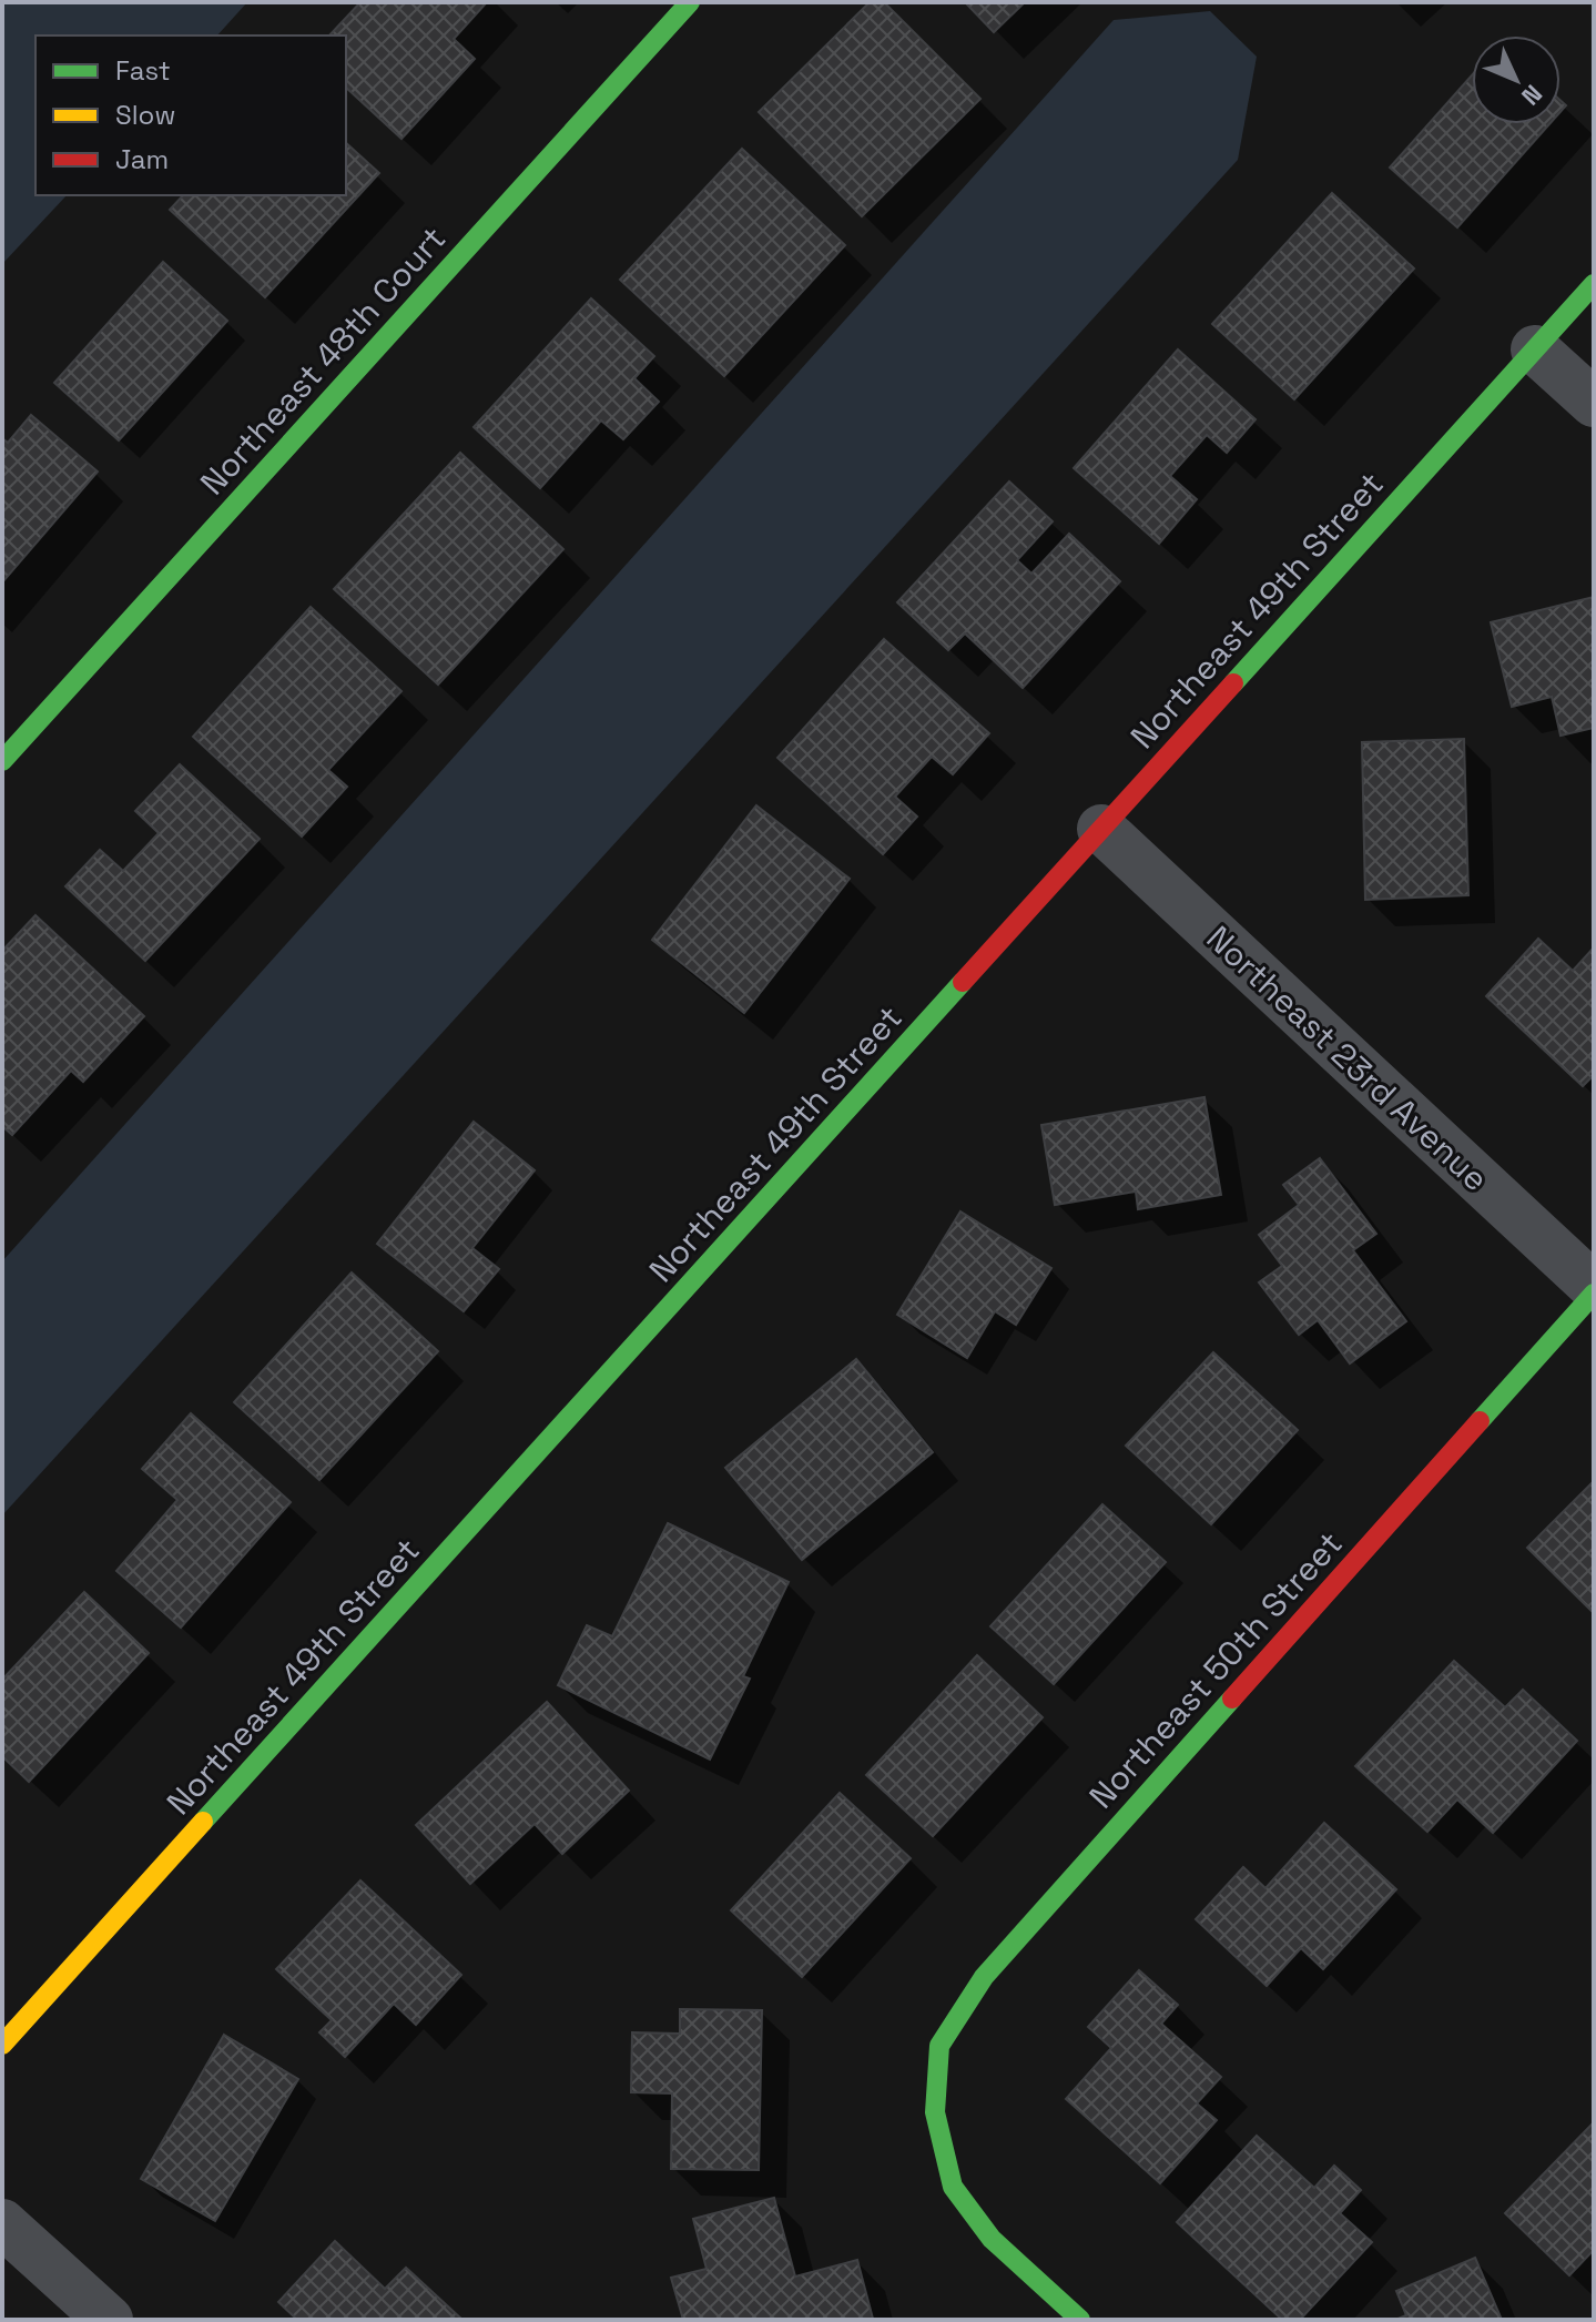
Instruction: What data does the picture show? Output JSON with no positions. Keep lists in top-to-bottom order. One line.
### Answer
{"streets":{"street":["Northeast 48th Court","Northeast 49th Street","Northeast 23rd Avenue","Northeast 50th Street"]},"crossings":[["Northeast 49th Street","Northeast 23rd Avenue"]],"legend":["Fast","Slow","Jam"],"north":"bottom right"}
